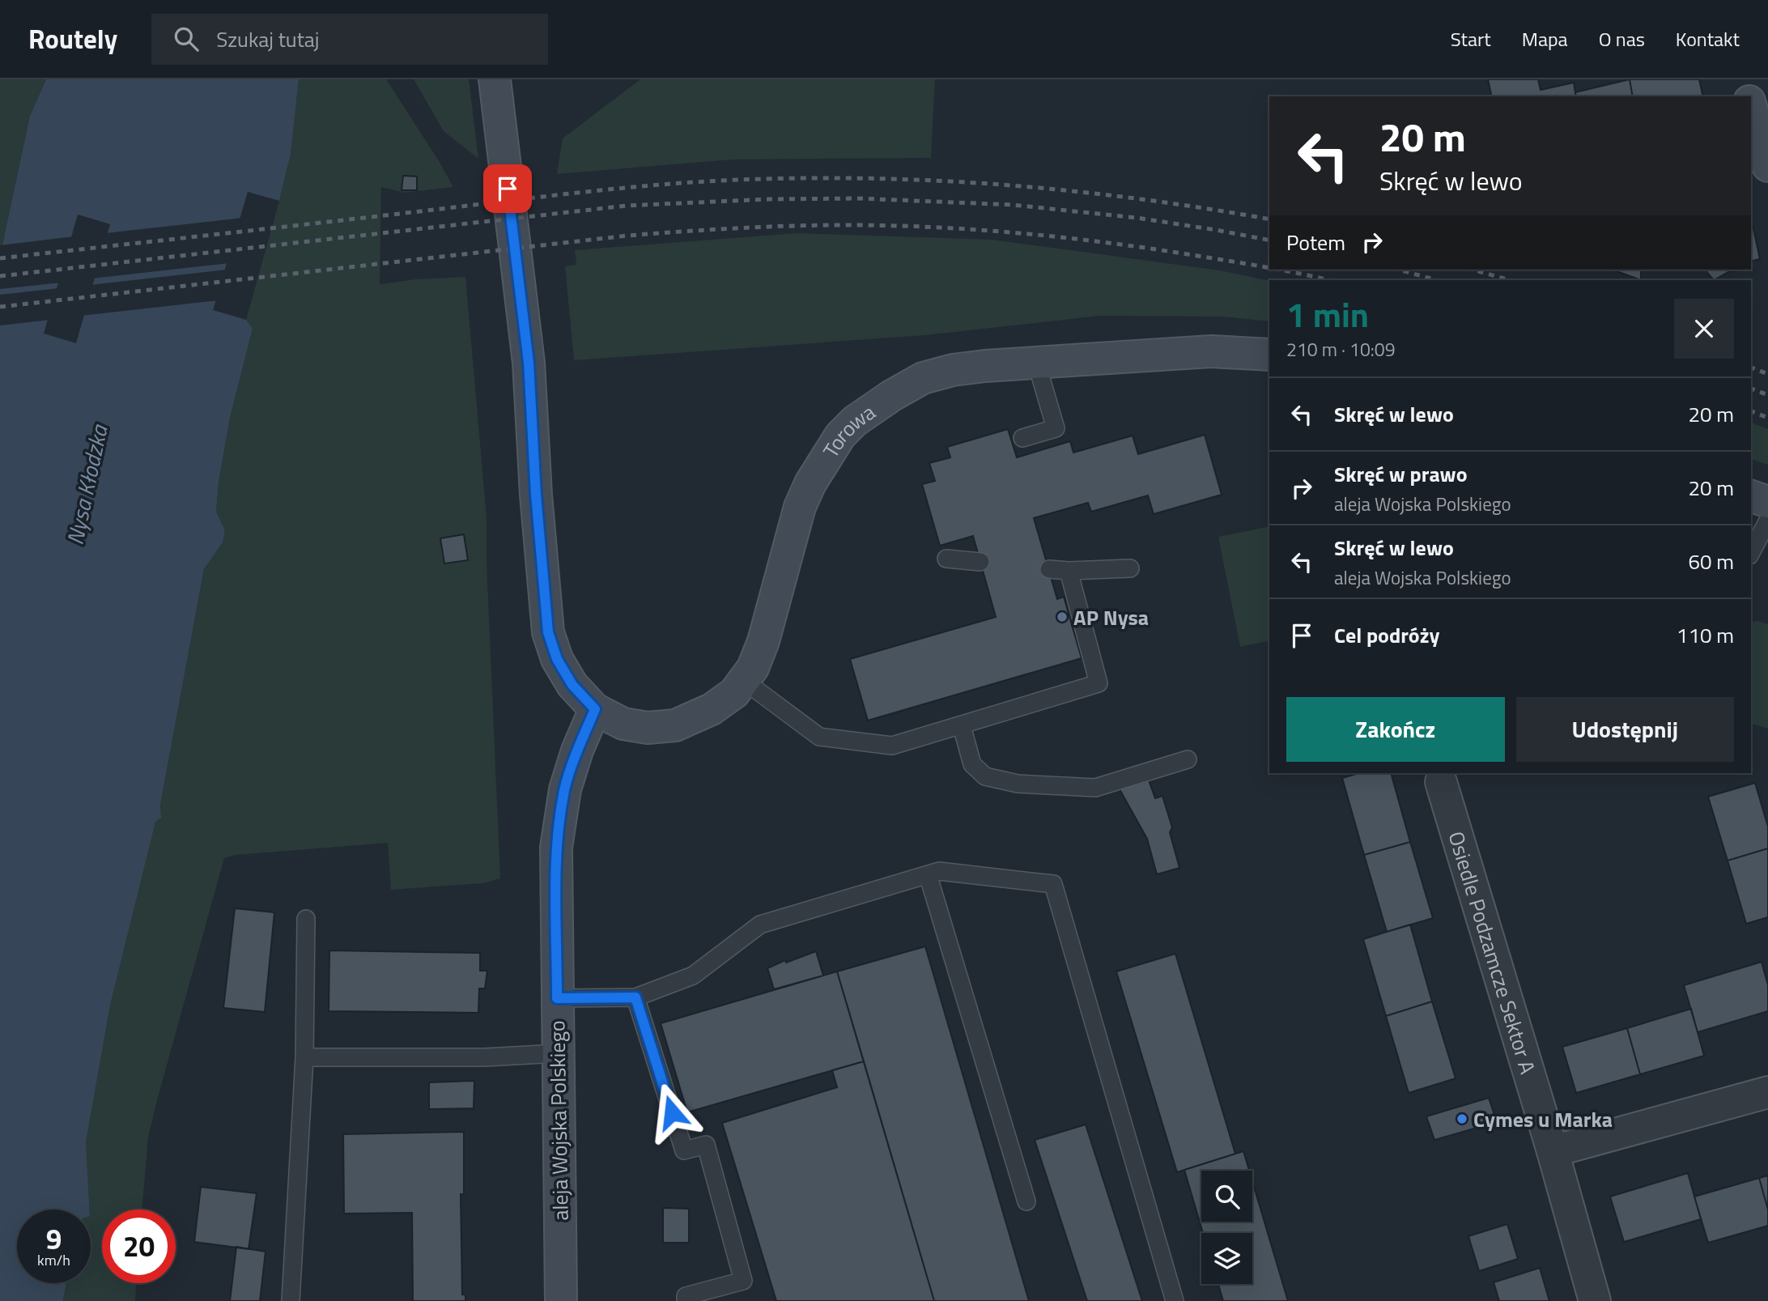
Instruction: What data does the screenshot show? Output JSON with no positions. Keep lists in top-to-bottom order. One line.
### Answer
{"streets":{"street":["Torowa","Osiedle Podzamcze Sektor A","aleja Wojska Polskiego"]},"crossings":[["Torowa","aleja Wojska Polskiego"]],"water":["Nysa Kłodzka"],"places":["AP Nysa","Cymes u Marka"],"page":{"header":"Routely","search":"Szukaj tutaj","nav":["Start","Mapa","O nas","Kontakt"],"turn":["20 m","Skręć w lewo"],"then":"Potem","heading":["1 min","210 m · 10:09"],"list":[{"name":"Skręć w lewo","value":"20 m"},{"name":"Skręć w prawo","note":"aleja Wojska Polskiego","value":"20 m"},{"name":"Skręć w lewo","note":"aleja Wojska Polskiego","value":"60 m"},{"name":"Cel podróży","value":"110 m"}],"buttons":["Zakończ","Udostępnij"],"speed":"9 km/h","limit":"20"}}
